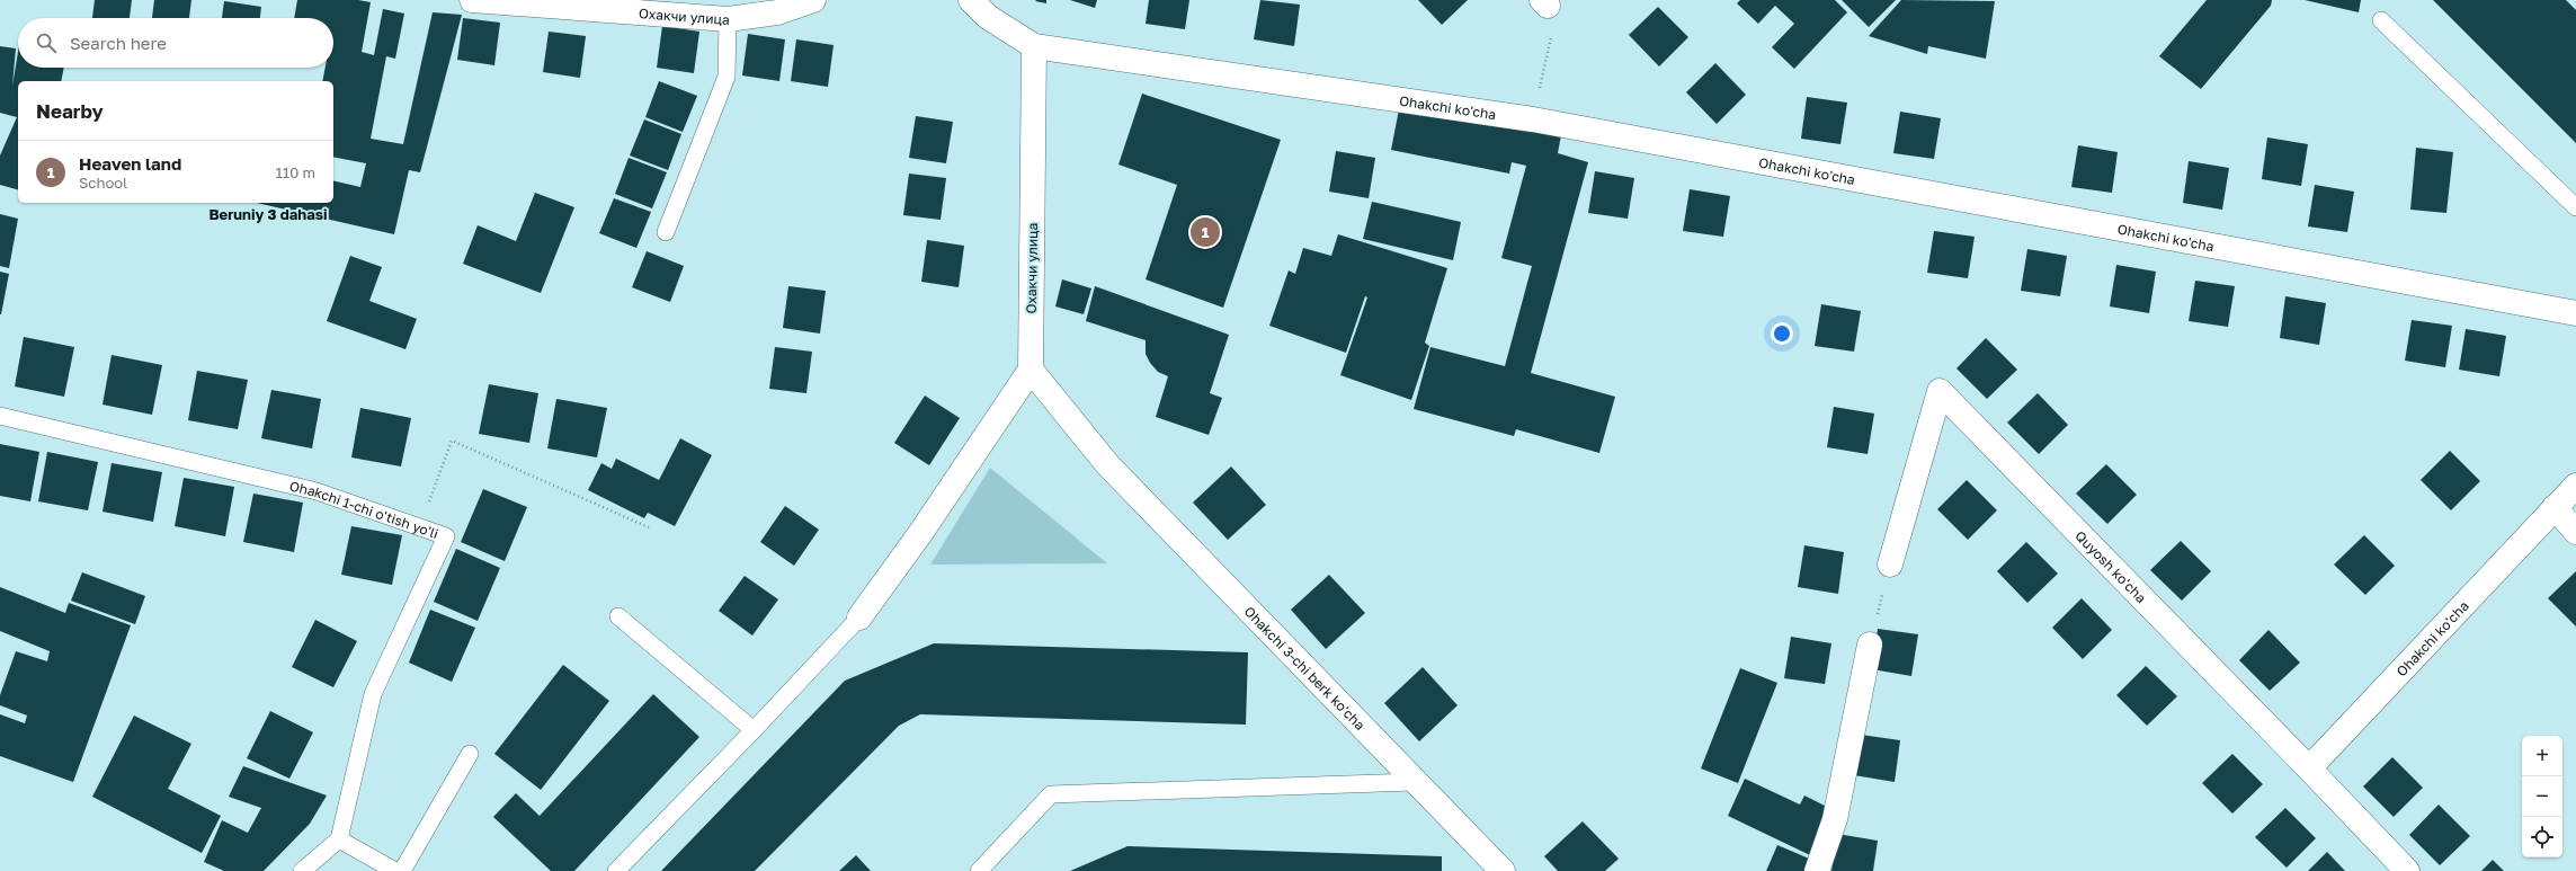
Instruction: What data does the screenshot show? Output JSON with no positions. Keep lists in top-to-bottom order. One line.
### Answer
{"streets":{"street":["Охакчи улица","Ohakchi ko'cha","Quyosh ko'cha","Ohakchi 3-chi berk ko'cha"],"lane":["Ohakchi 1-chi o'tish yo'li"]},"crossings":[["Охакчи улица","Ohakchi ko'cha"],["Охакчи улица","Ohakchi 3-chi berk ko'cha"],["Ohakchi ko'cha","Quyosh ko'cha"]],"districts":["Beruniy 3 dahasi"],"page":{"search":"Search here","heading":"Nearby","list":[{"mark":"1","name":"Heaven land","note":"School","value":"110 m"}],"pins":"1","map_buttons":["+","−"]}}
